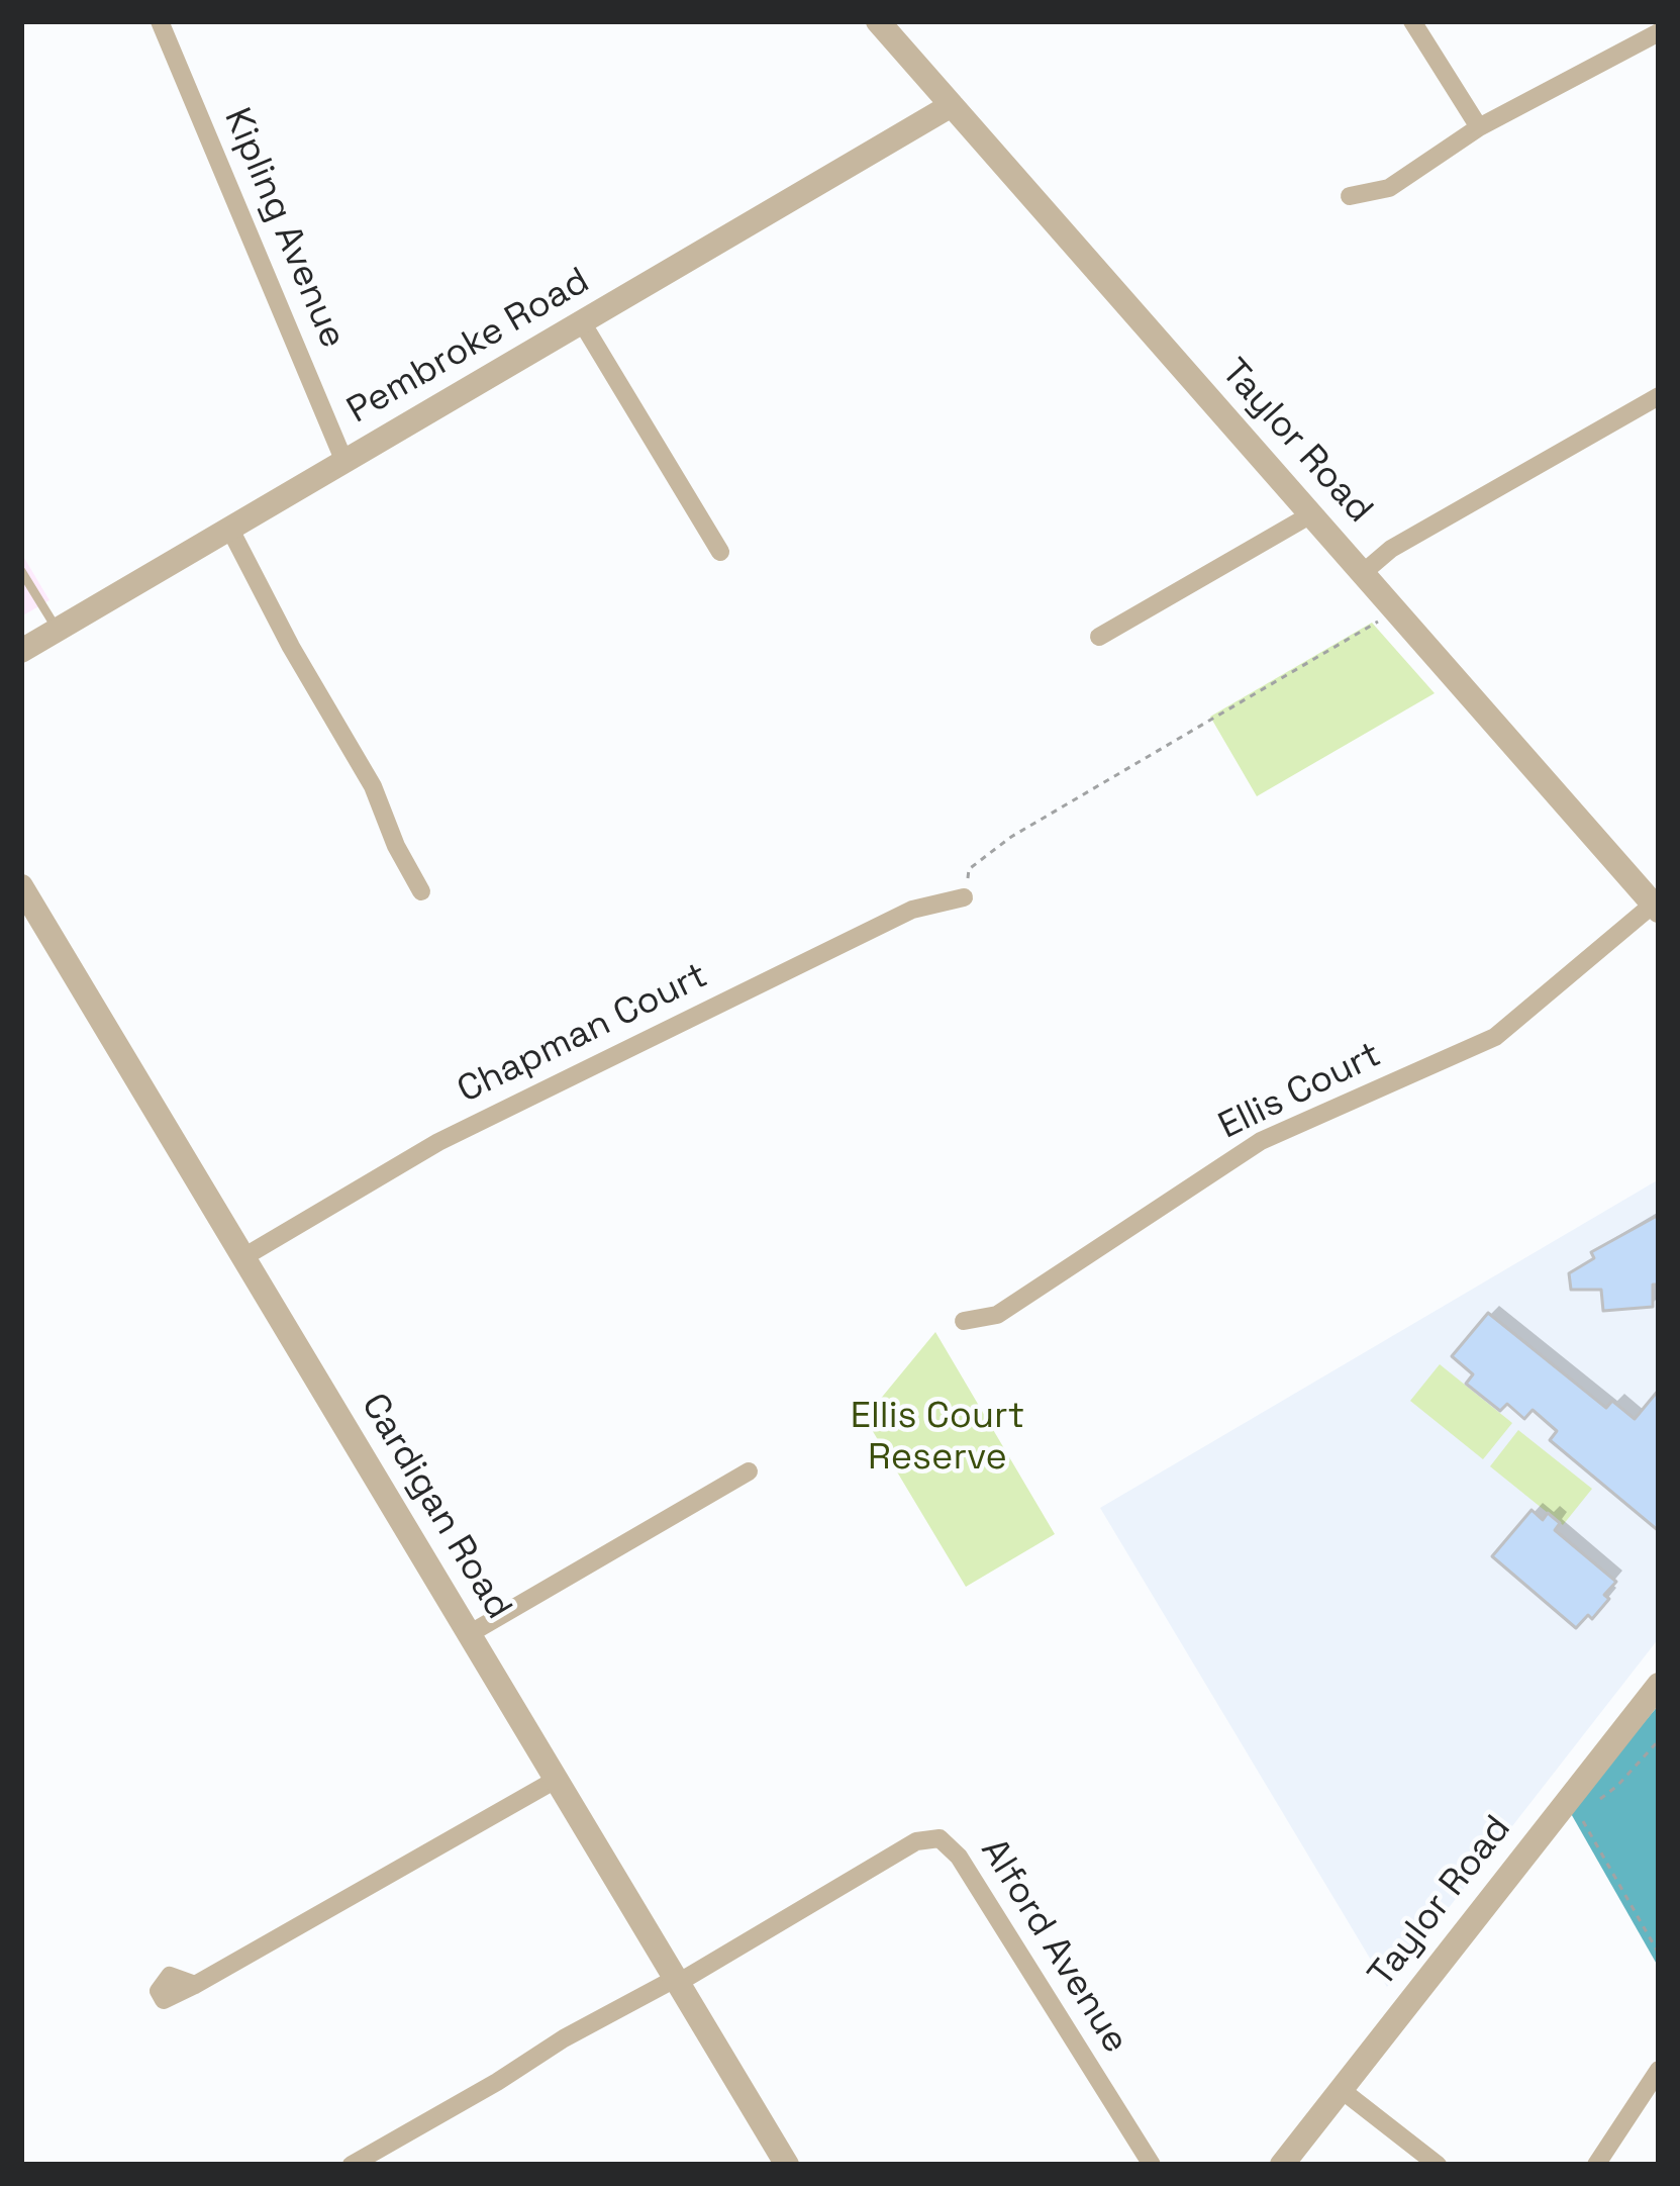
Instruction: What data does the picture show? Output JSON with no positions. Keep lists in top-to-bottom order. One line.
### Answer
{"streets":{"street":["Kipling Avenue","Pembroke Road","Taylor Road","Chapman Court","Ellis Court","Cardigan Road","Alford Avenue"]},"crossings":[["Kipling Avenue","Pembroke Road"],["Pembroke Road","Taylor Road"],["Taylor Road","Ellis Court"],["Chapman Court","Cardigan Road"],["Cardigan Road","Alford Avenue"]],"parks":["Ellis Court Reserve"]}
